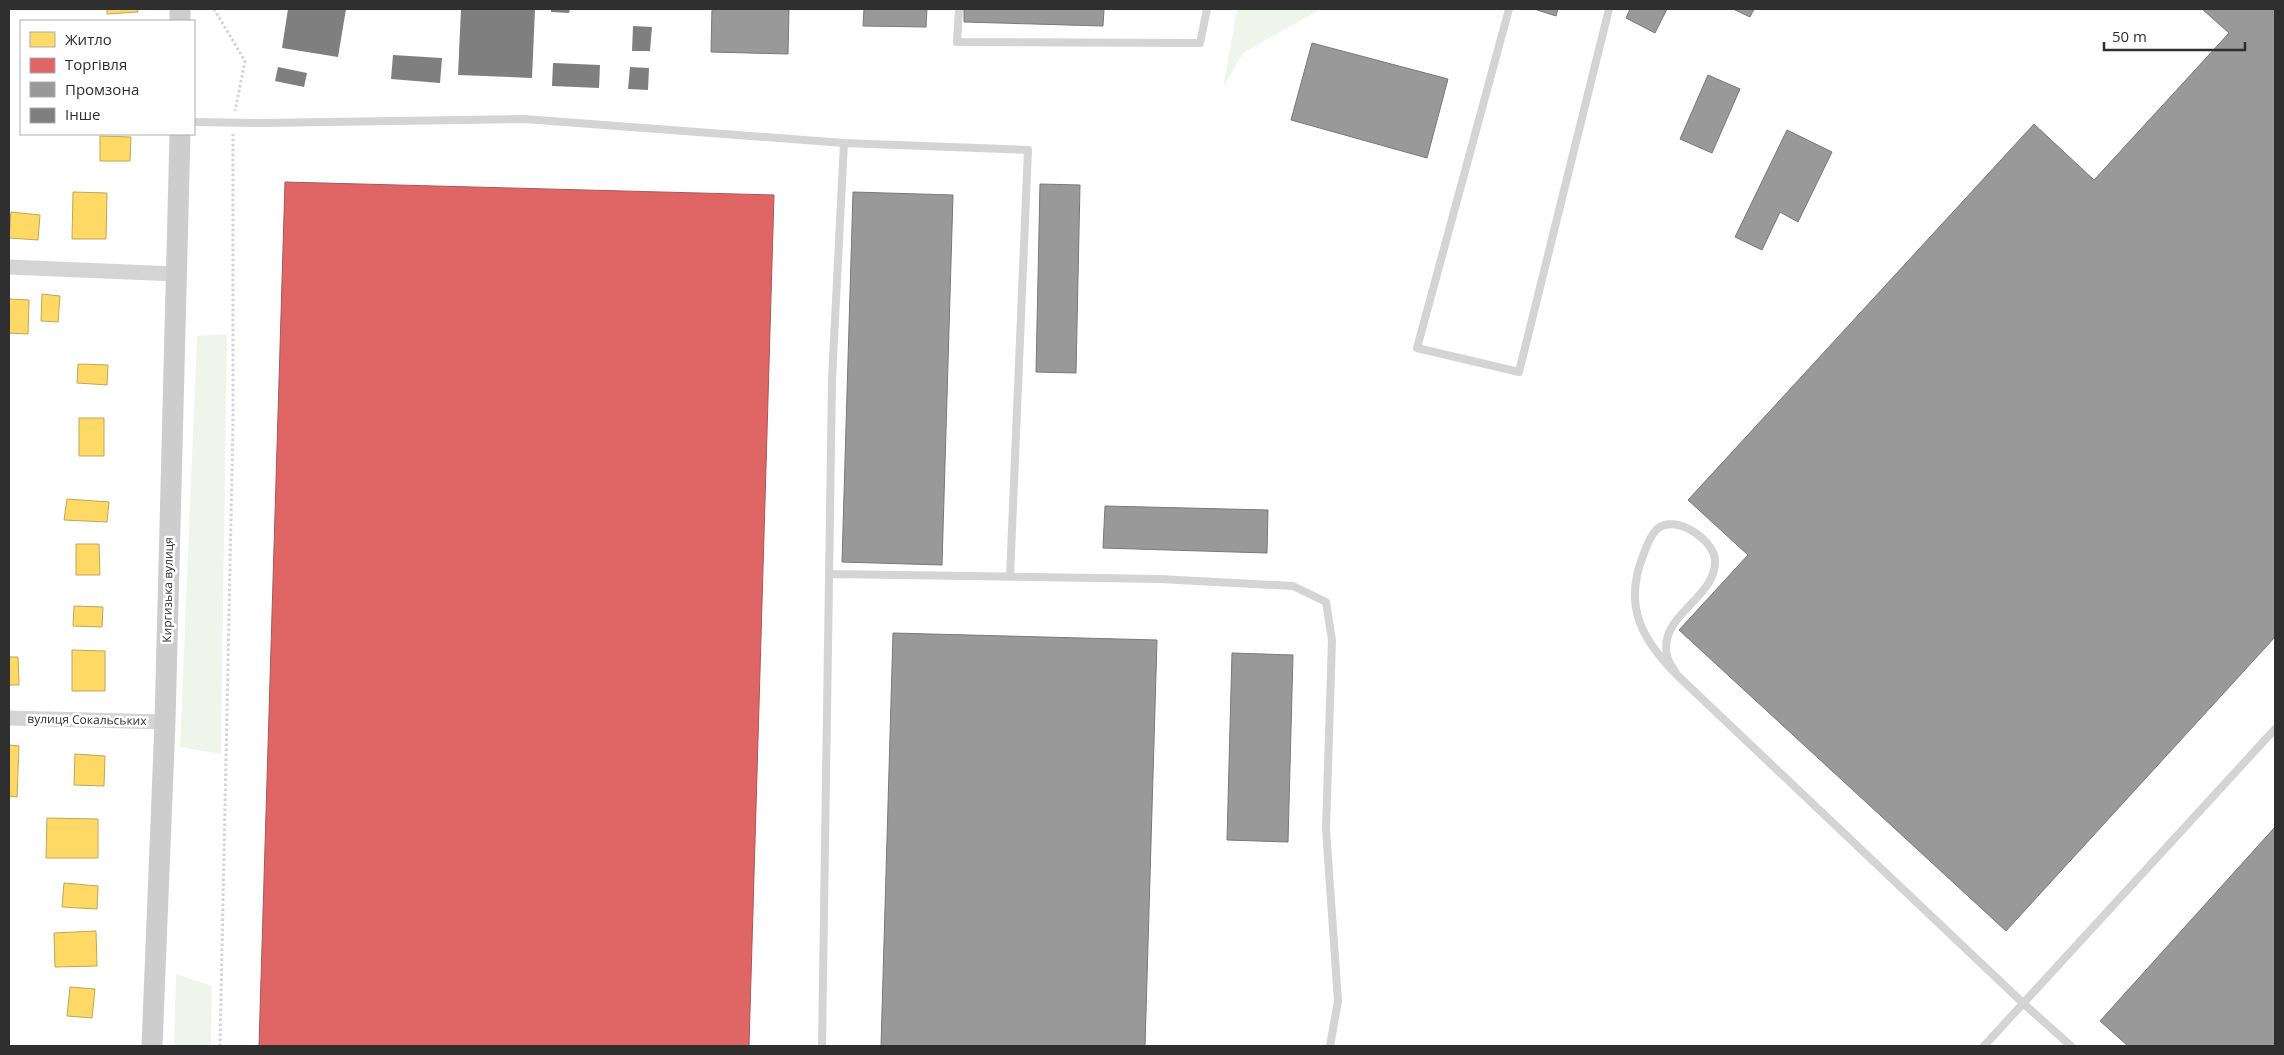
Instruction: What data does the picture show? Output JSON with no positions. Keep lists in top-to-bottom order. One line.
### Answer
{"streets":{"street":["Киргизька вулиця","вулиця Сокальських"]},"crossings":[["Киргизька вулиця","вулиця Сокальських"]],"legend":["Житло","Торгівля","Промзона","Інше"],"scale_bar":"50 m"}
